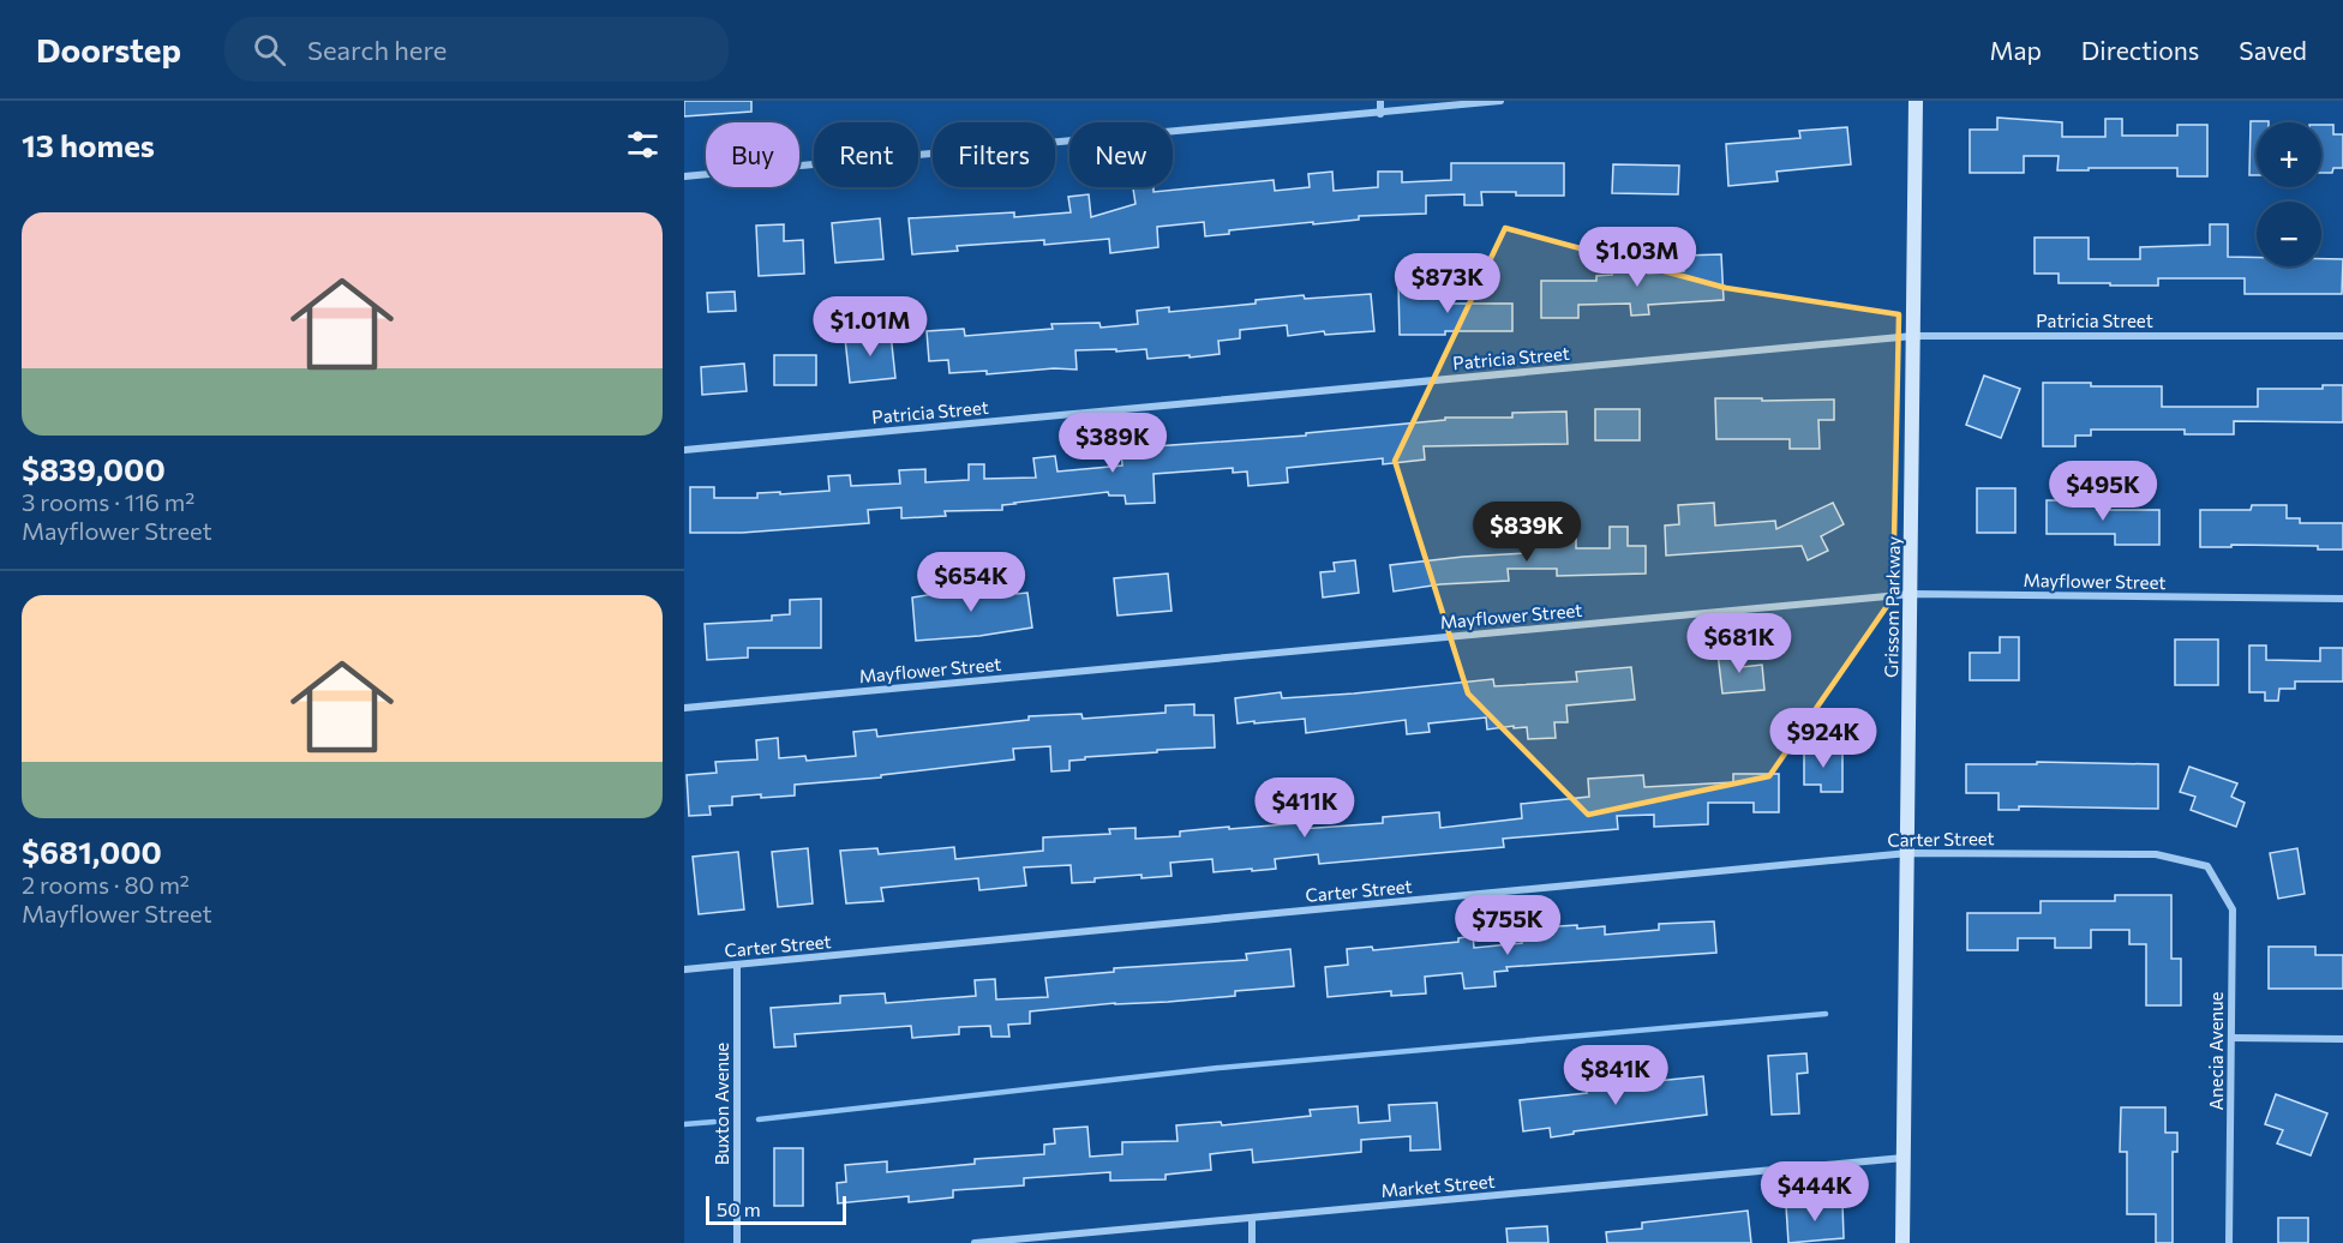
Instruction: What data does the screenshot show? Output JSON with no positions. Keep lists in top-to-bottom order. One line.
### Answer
{"streets":{"main road":["Grissom Parkway"],"street":["Patricia Street","Mayflower Street","Carter Street","Anecia Avenue","Buxton Avenue","Market Street"]},"crossings":[["Patricia Street","Grissom Parkway"],["Mayflower Street","Grissom Parkway"],["Grissom Parkway","Carter Street"],["Grissom Parkway","Market Street"],["Carter Street","Anecia Avenue"],["Carter Street","Buxton Avenue"]],"scale_bar":"50 m","page":{"header":"Doorstep","search":"Search here","nav":["Map","Directions","Saved"],"heading":"13 homes","map_buttons":["+","−"],"chip":["Buy","Rent","Filters","New"],"list":[{"name":"$839,000","note":"3 rooms · 116 m² · Mayflower Street"},{"name":"$681,000","note":"2 rooms · 80 m² · Mayflower Street"}],"price":["$1.03M","$873K","$1.01M","$389K","$495K","$839K","$654K","$681K","$924K","$411K","$755K","$841K","$444K"],"scale":"50 m"}}
